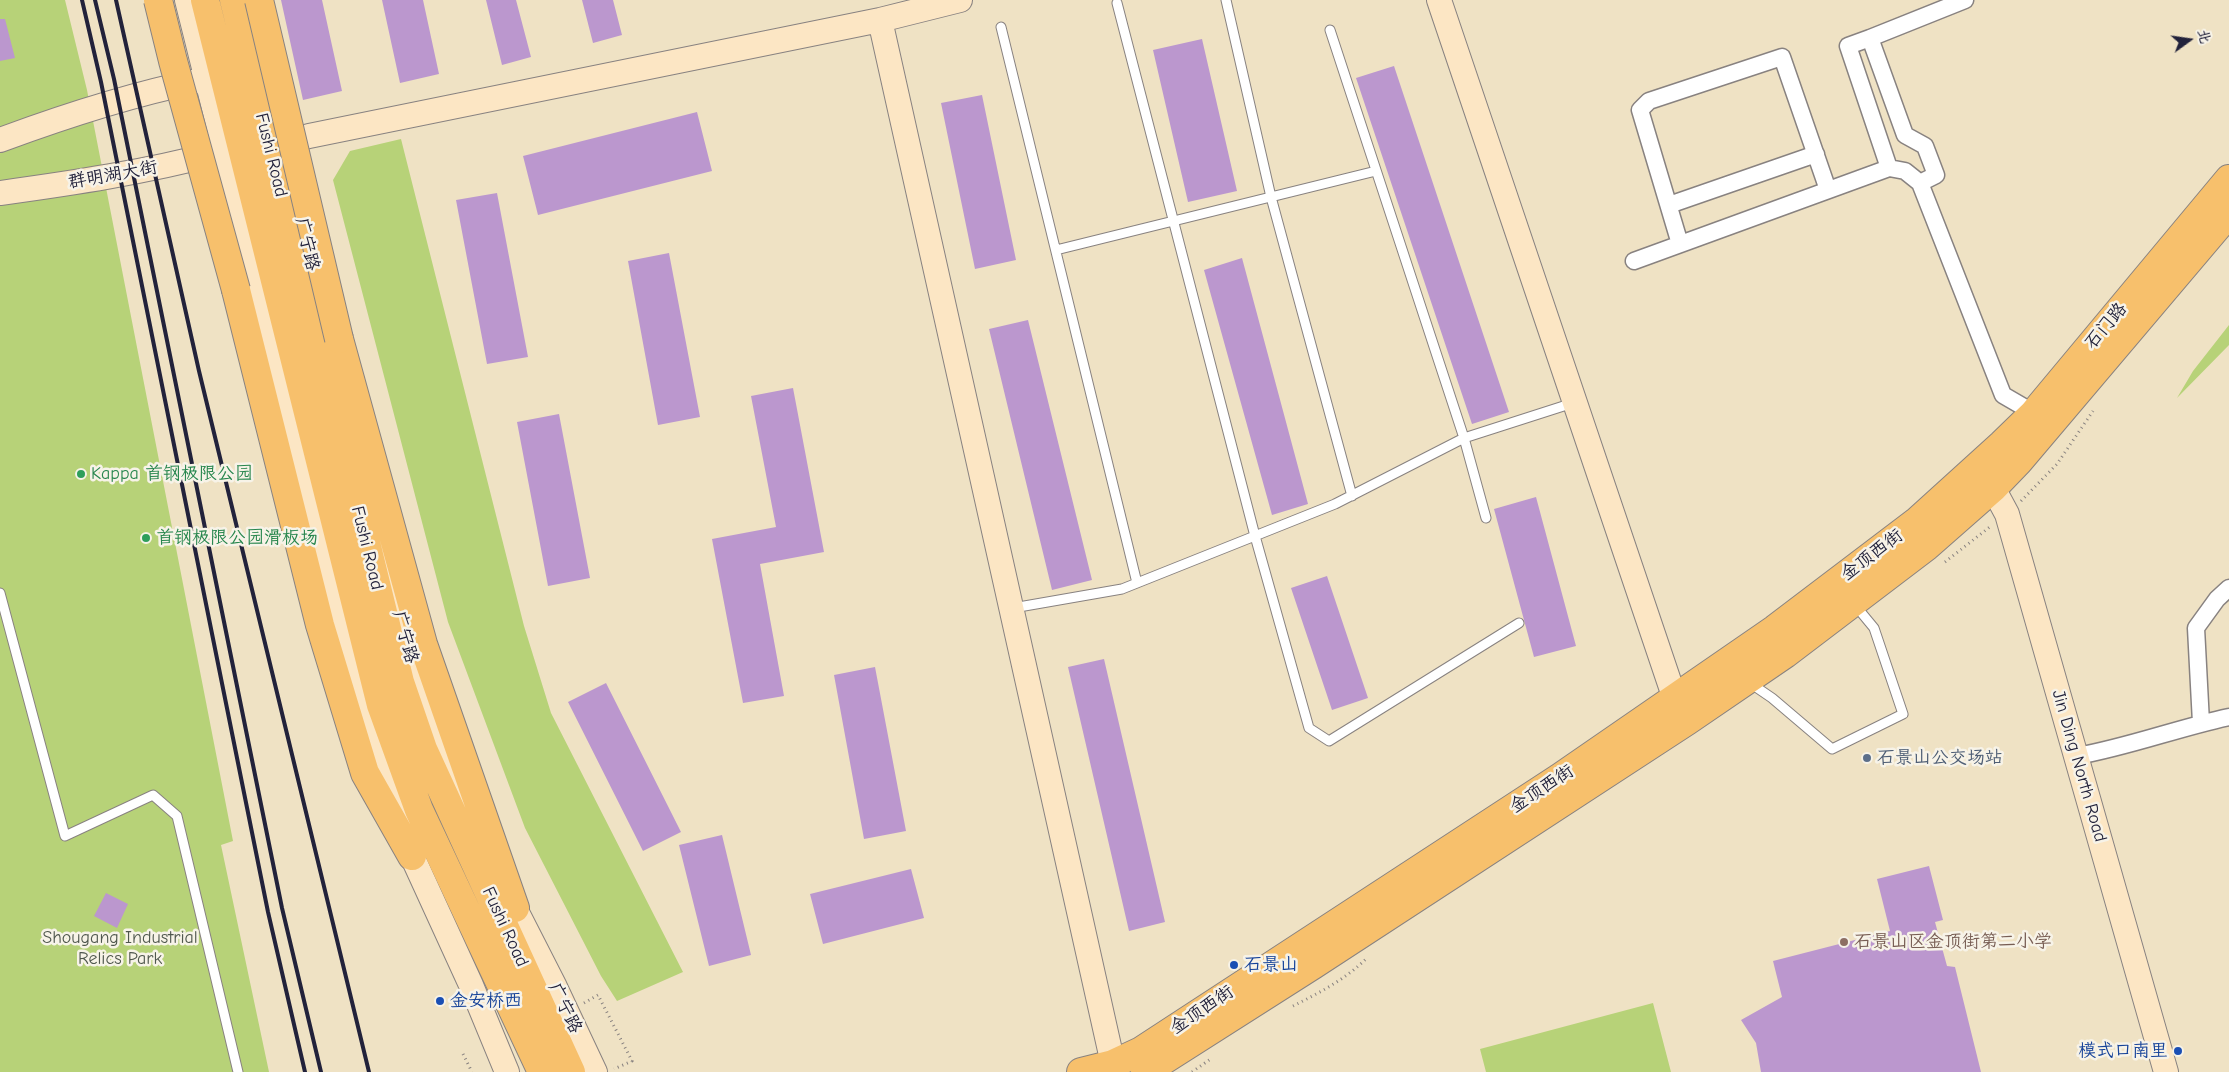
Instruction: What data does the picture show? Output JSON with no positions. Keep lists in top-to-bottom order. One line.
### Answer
{"streets":{"highway":["Fushi Road","石门路","金顶西街"],"street":["群明湖大街","广宁路","Jin Ding North Road"]},"crossings":[["石门路","金顶西街"],["石门路","Jin Ding North Road"],["金顶西街","Jin Ding North Road"]],"parks":["Shougang Industrial Relics Park"],"places":["Kappa 首钢极限公园","首钢极限公园滑板场","石景山公交场站","石景山区金顶街第二小学","石景山","金安桥西","模式口南里"],"north":"right"}
